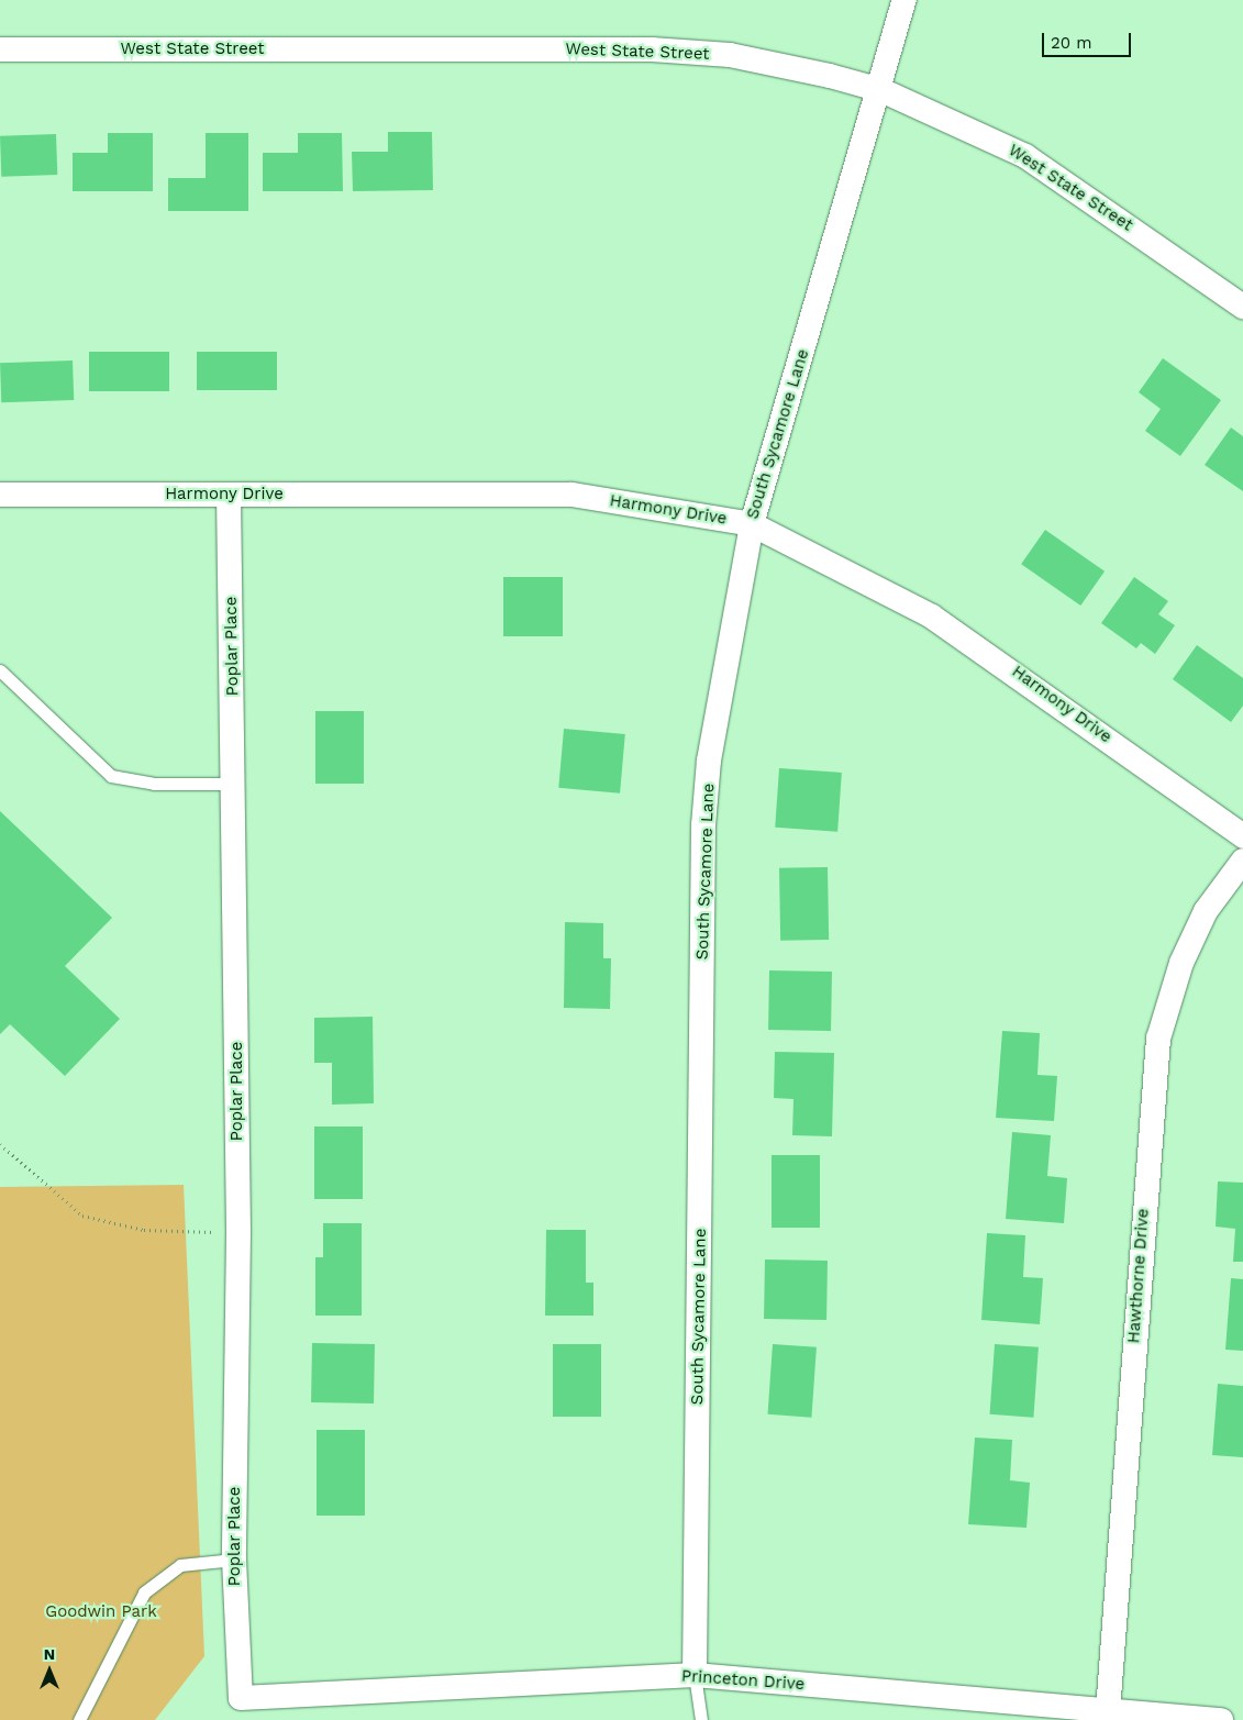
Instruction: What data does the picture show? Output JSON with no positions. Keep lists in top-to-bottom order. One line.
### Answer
{"streets":{"street":["West State Street","South Sycamore Lane","Harmony Drive","Poplar Place","Hawthorne Drive","Princeton Drive"]},"crossings":[["West State Street","South Sycamore Lane"],["South Sycamore Lane","Harmony Drive"],["South Sycamore Lane","Princeton Drive"],["Harmony Drive","Poplar Place"],["Poplar Place","Princeton Drive"],["Hawthorne Drive","Princeton Drive"]],"parks":["Goodwin Park"],"scale_bar":"20 m","north":"top"}
